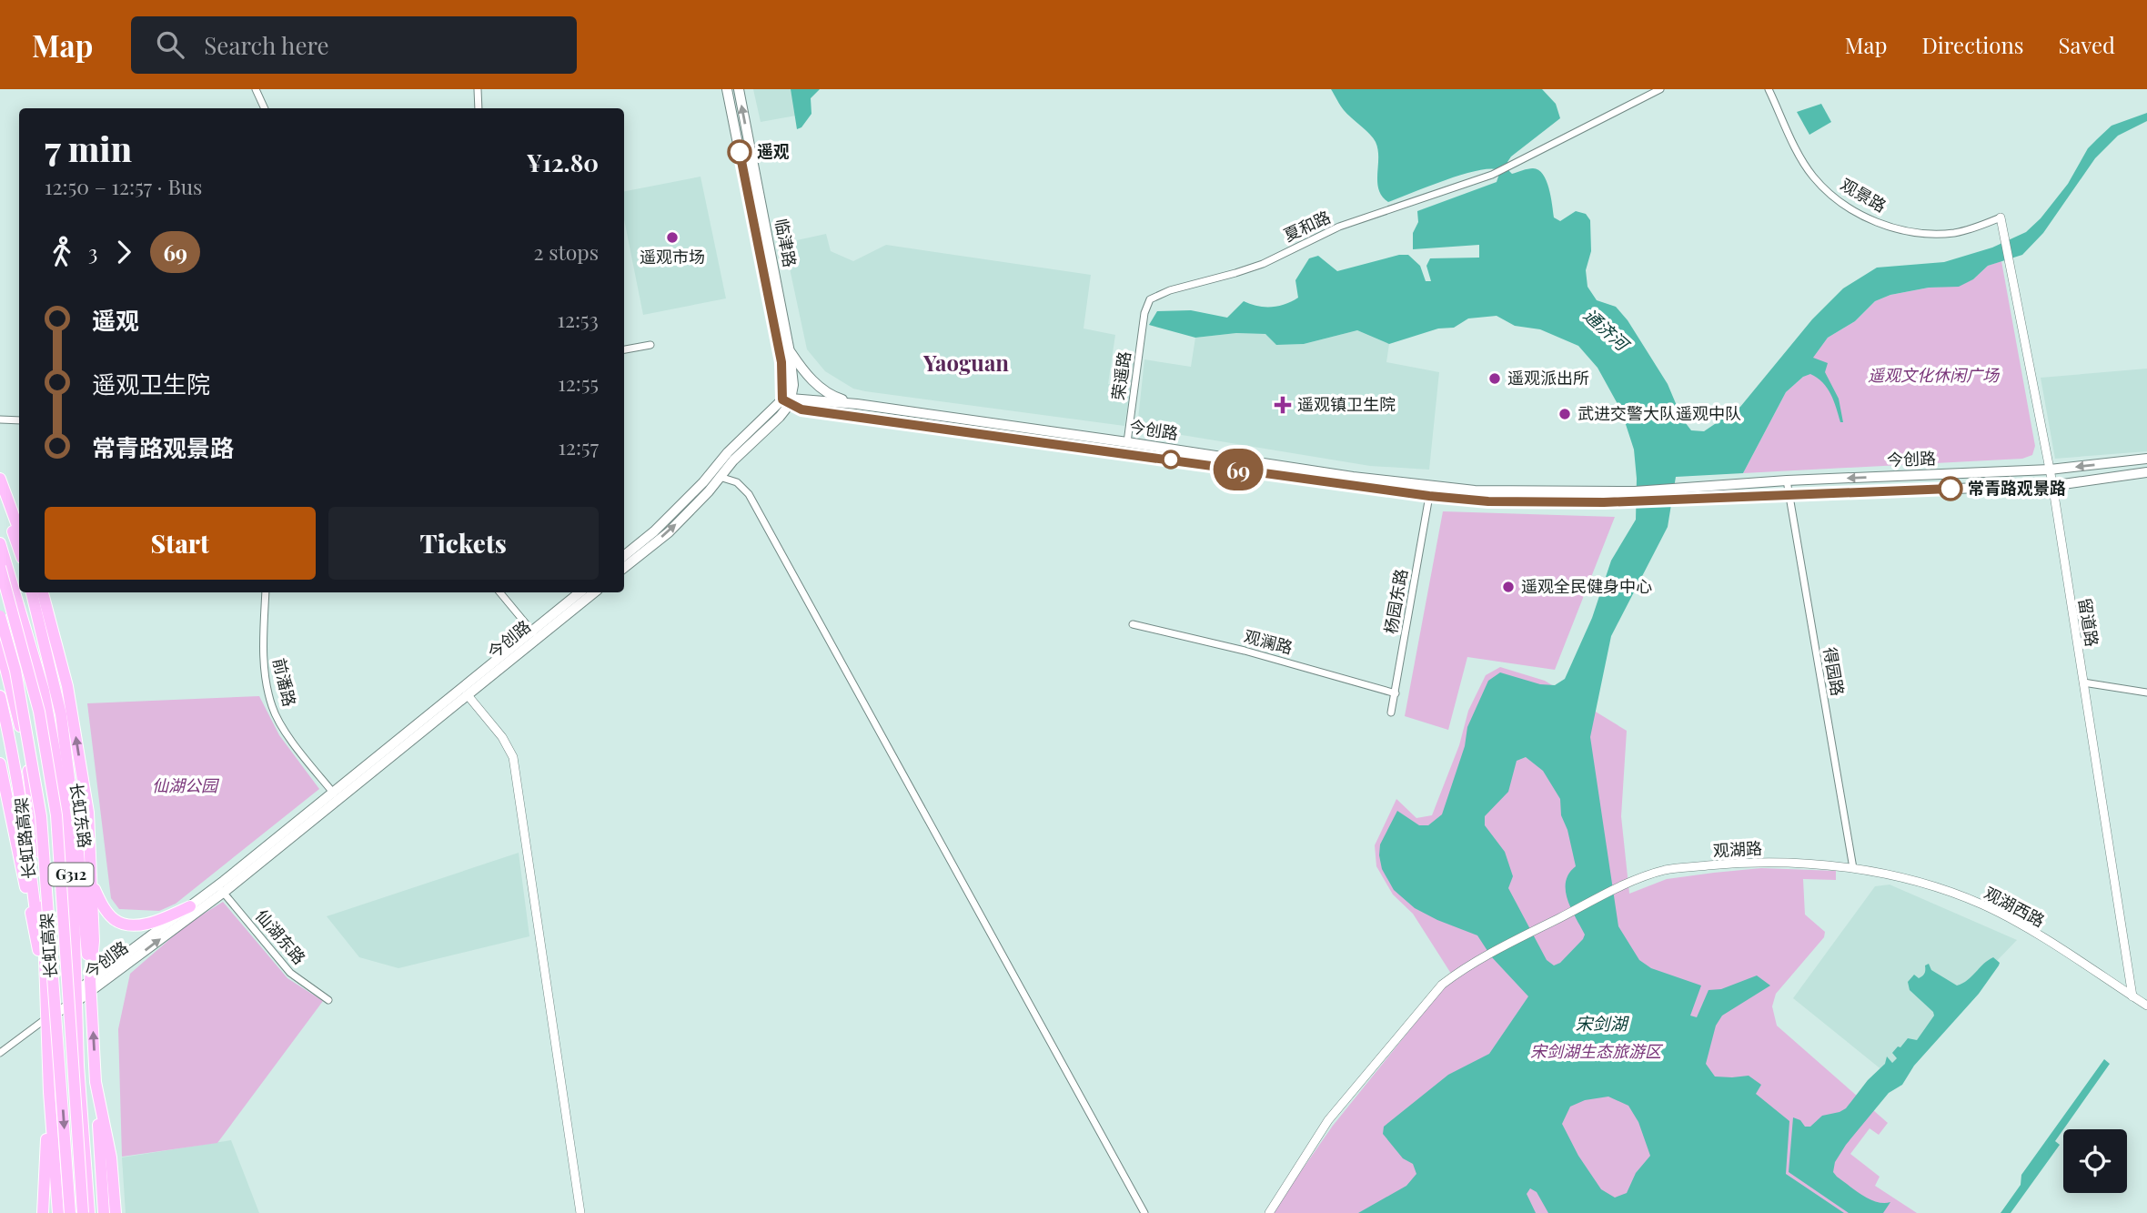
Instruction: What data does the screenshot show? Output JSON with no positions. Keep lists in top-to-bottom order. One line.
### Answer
{"streets":{"highway":["长虹东路","长虹路高架","G312","长虹高架"],"main road":["临津路","今创路"],"street":["观景路","夏和路","荣遥路","杨园东路","留道路","观澜路","得园路","前潘路","观湖路","观湖西路","仙湖东路"]},"crossings":[["观景路","留道路"],["夏和路","荣遥路"],["临津路","今创路"],["荣遥路","今创路"],["今创路","杨园东路"],["今创路","留道路"],["今创路","得园路"],["今创路","前潘路"],["今创路","长虹东路"],["今创路","G312"],["今创路","仙湖东路"],["杨园东路","观澜路"],["留道路","观湖西路"],["得园路","观湖路"],["得园路","观湖西路"],["观湖路","观湖西路"]],"districts":["Yaoguan"],"water":["通济河","宋剑湖"],"parks":["遥观文化休闲广场","仙湖公园","宋剑湖生态旅游区"],"places":{"other":["遥观","遥观市场","遥观派出所","武进交警大队遥观中队","常青路观景路","遥观全民健身中心"],"health":["遥观镇卫生院"]},"lines":["bus line 69"],"page":{"header":"Map","search":"Search here","nav":["Map","Directions","Saved"],"on_map":"69","heading":["7 min","12:50 – 12:57 · Bus","¥12.80"],"legs":["3","69","2 stops"],"list":[{"name":"遥观","value":"12:53"},{"name":"遥观卫生院","value":"12:55"},{"name":"常青路观景路","value":"12:57"}],"buttons":["Start","Tickets"]}}
